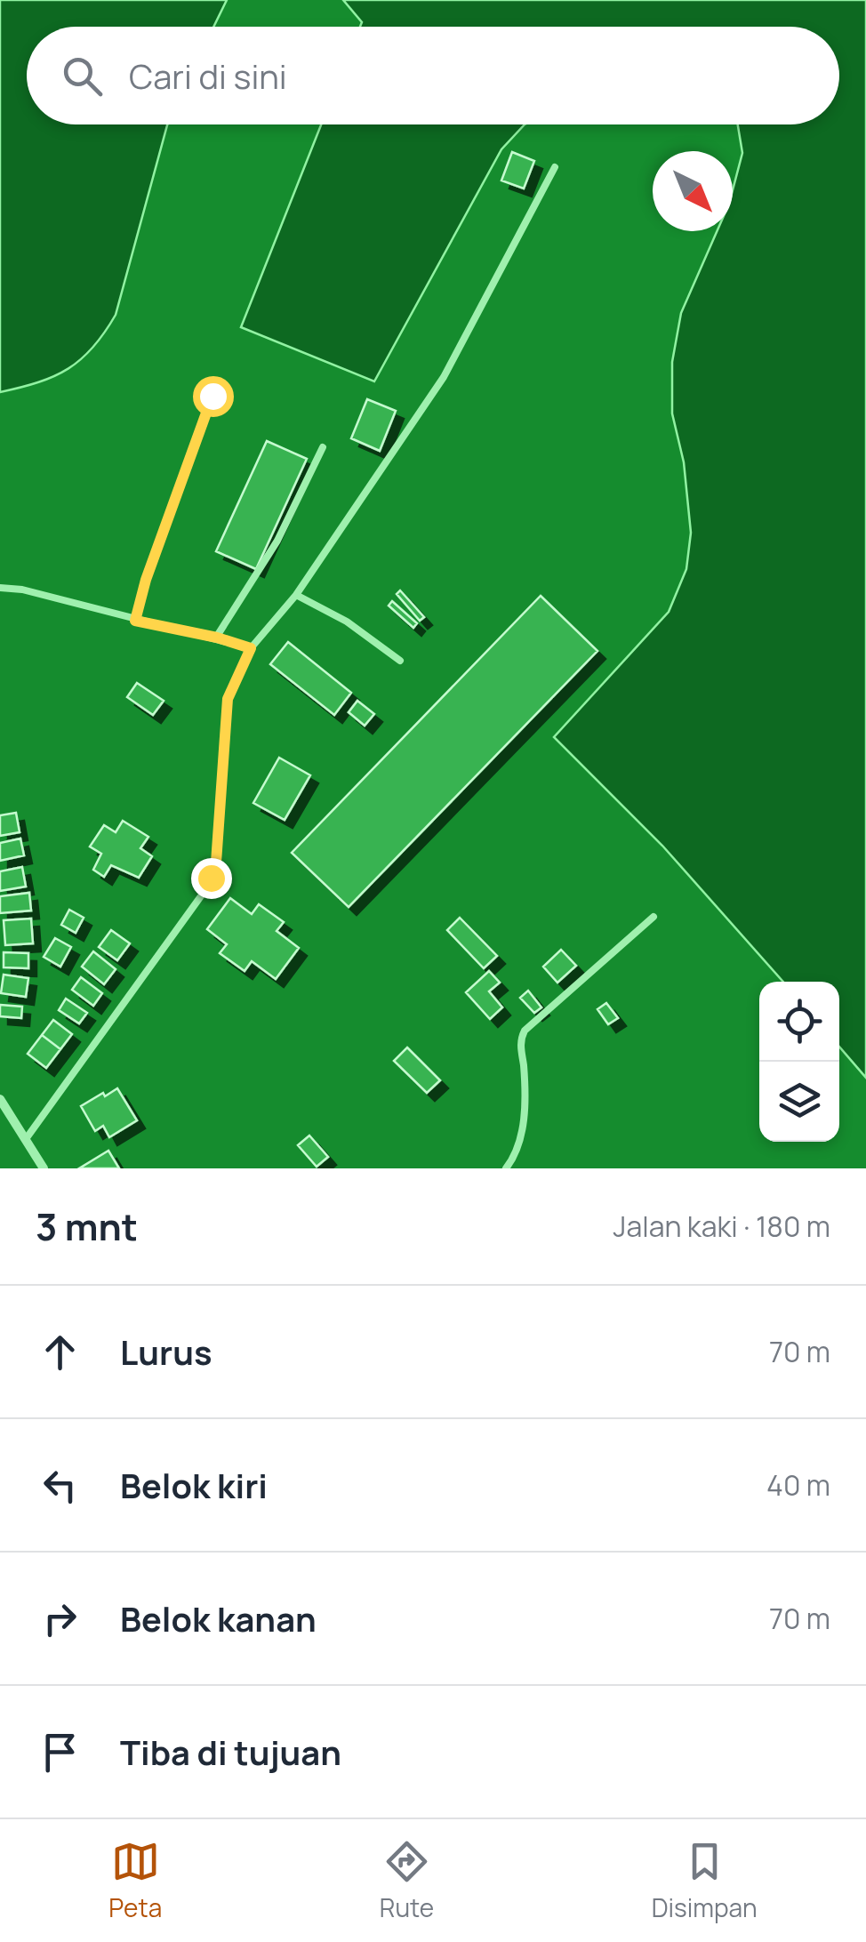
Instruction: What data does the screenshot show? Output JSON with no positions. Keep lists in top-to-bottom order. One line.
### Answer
{"north":"bottom right","page":{"search":"Cari di sini","heading":["3 mnt","Jalan kaki · 180 m"],"list":[["Lurus","70 m"],["Belok kiri","40 m"],["Belok kanan","70 m"],"Tiba di tujuan"],"nav":["Peta","Rute","Disimpan"]}}
